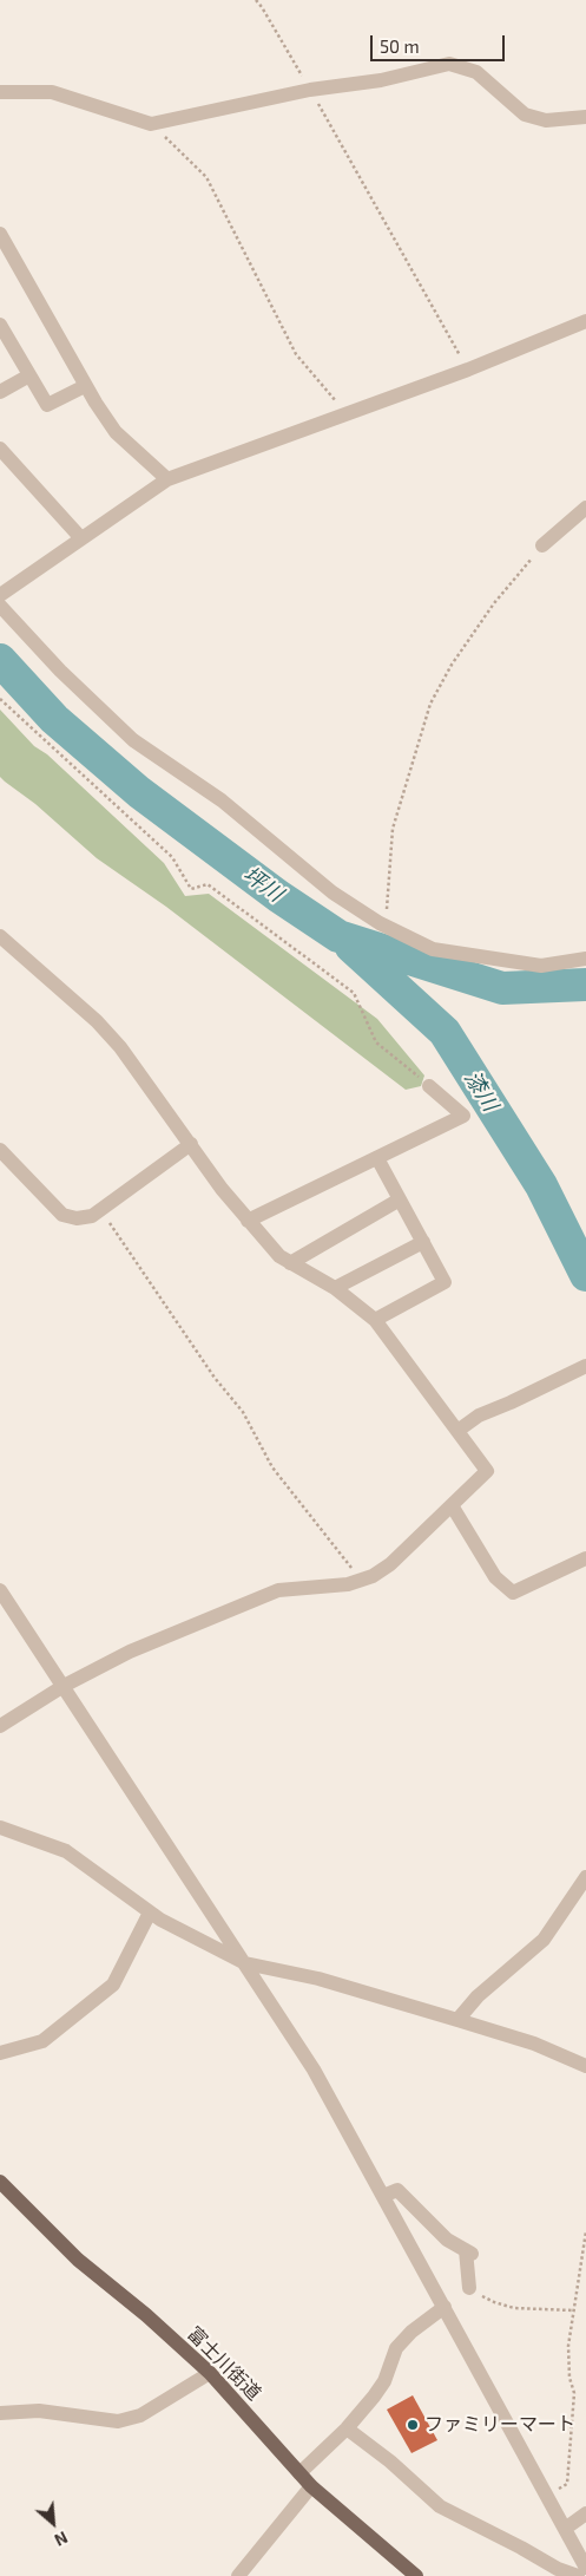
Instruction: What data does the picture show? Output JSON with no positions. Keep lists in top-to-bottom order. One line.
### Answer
{"streets":{"main road":["富士川街道"]},"water":["坪川","漆川"],"places":["ファミリーマート"],"scale_bar":"50 m","north":"bottom right"}
